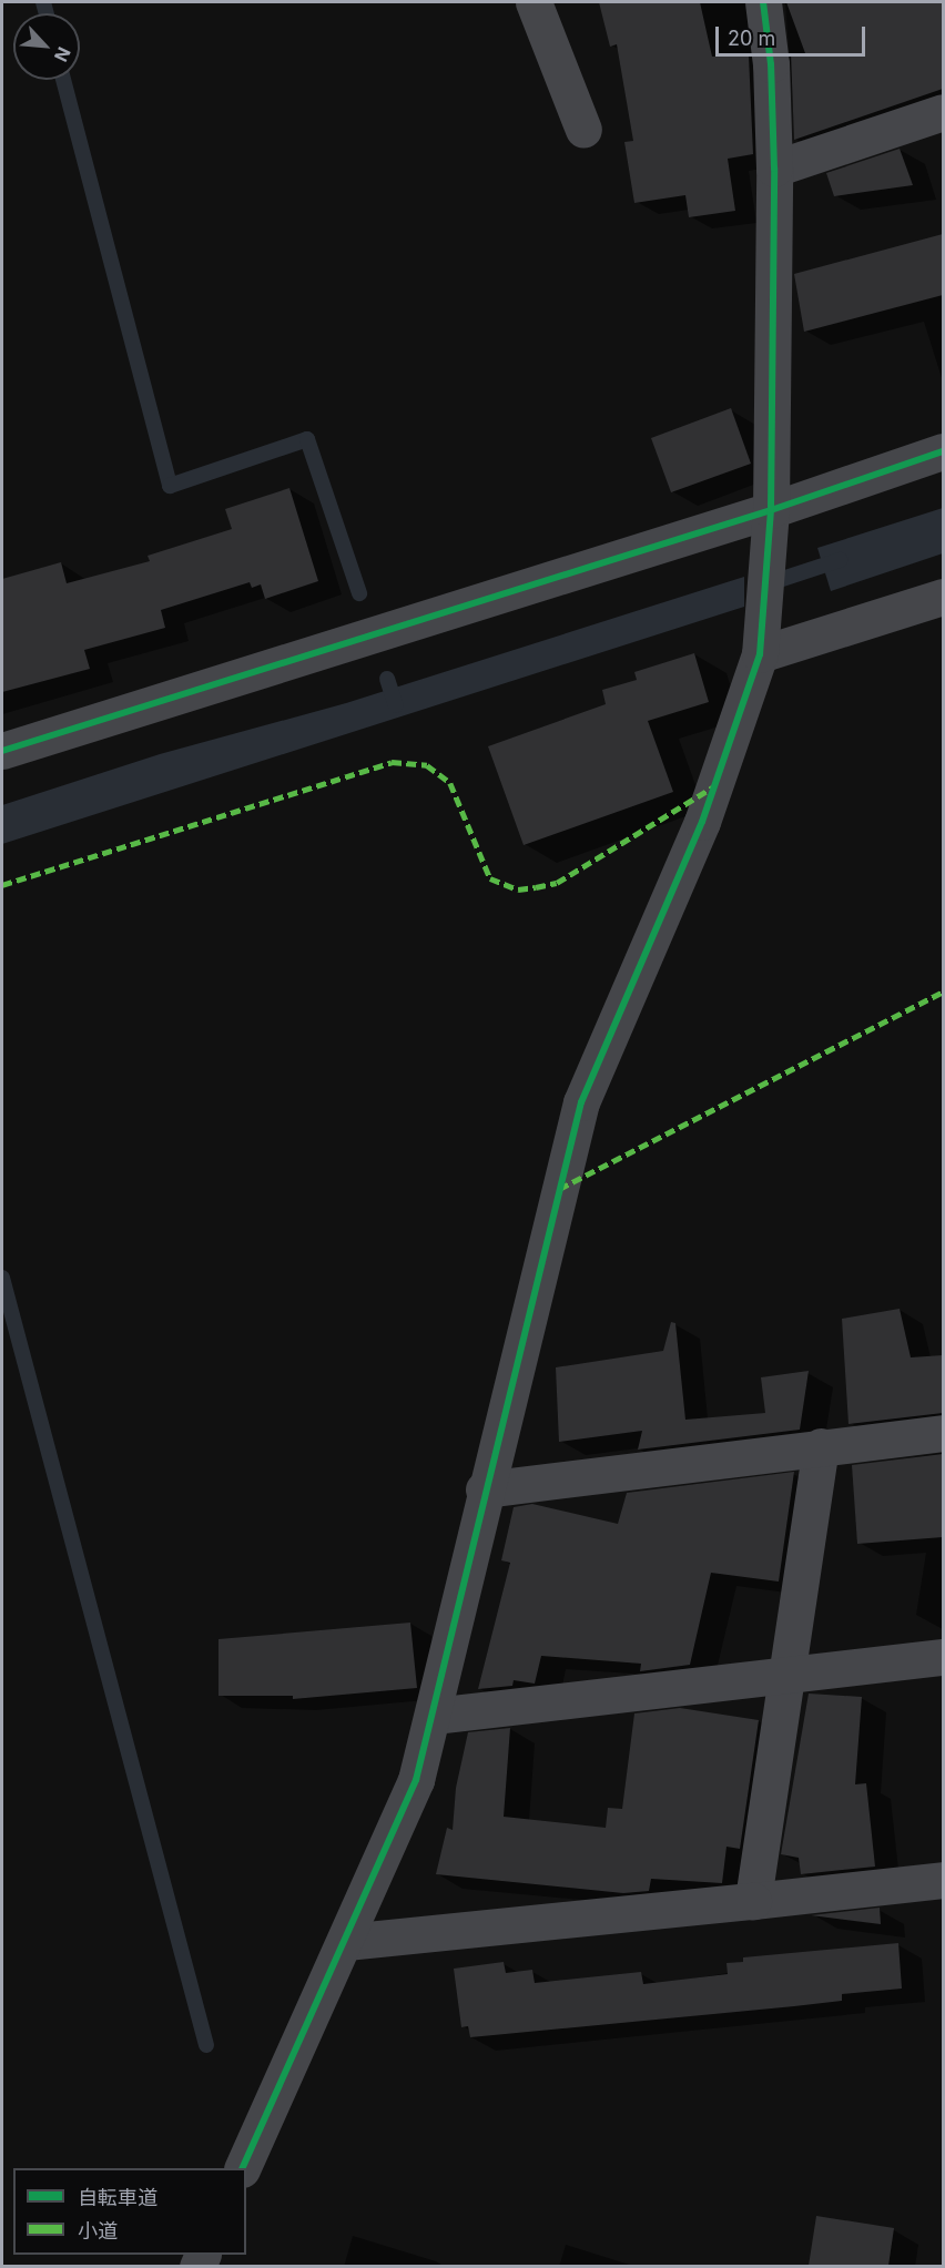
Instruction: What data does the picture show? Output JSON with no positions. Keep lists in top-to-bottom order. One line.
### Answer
{"legend":["自転車道","小道"],"scale_bar":"20 m","north":"bottom right"}
